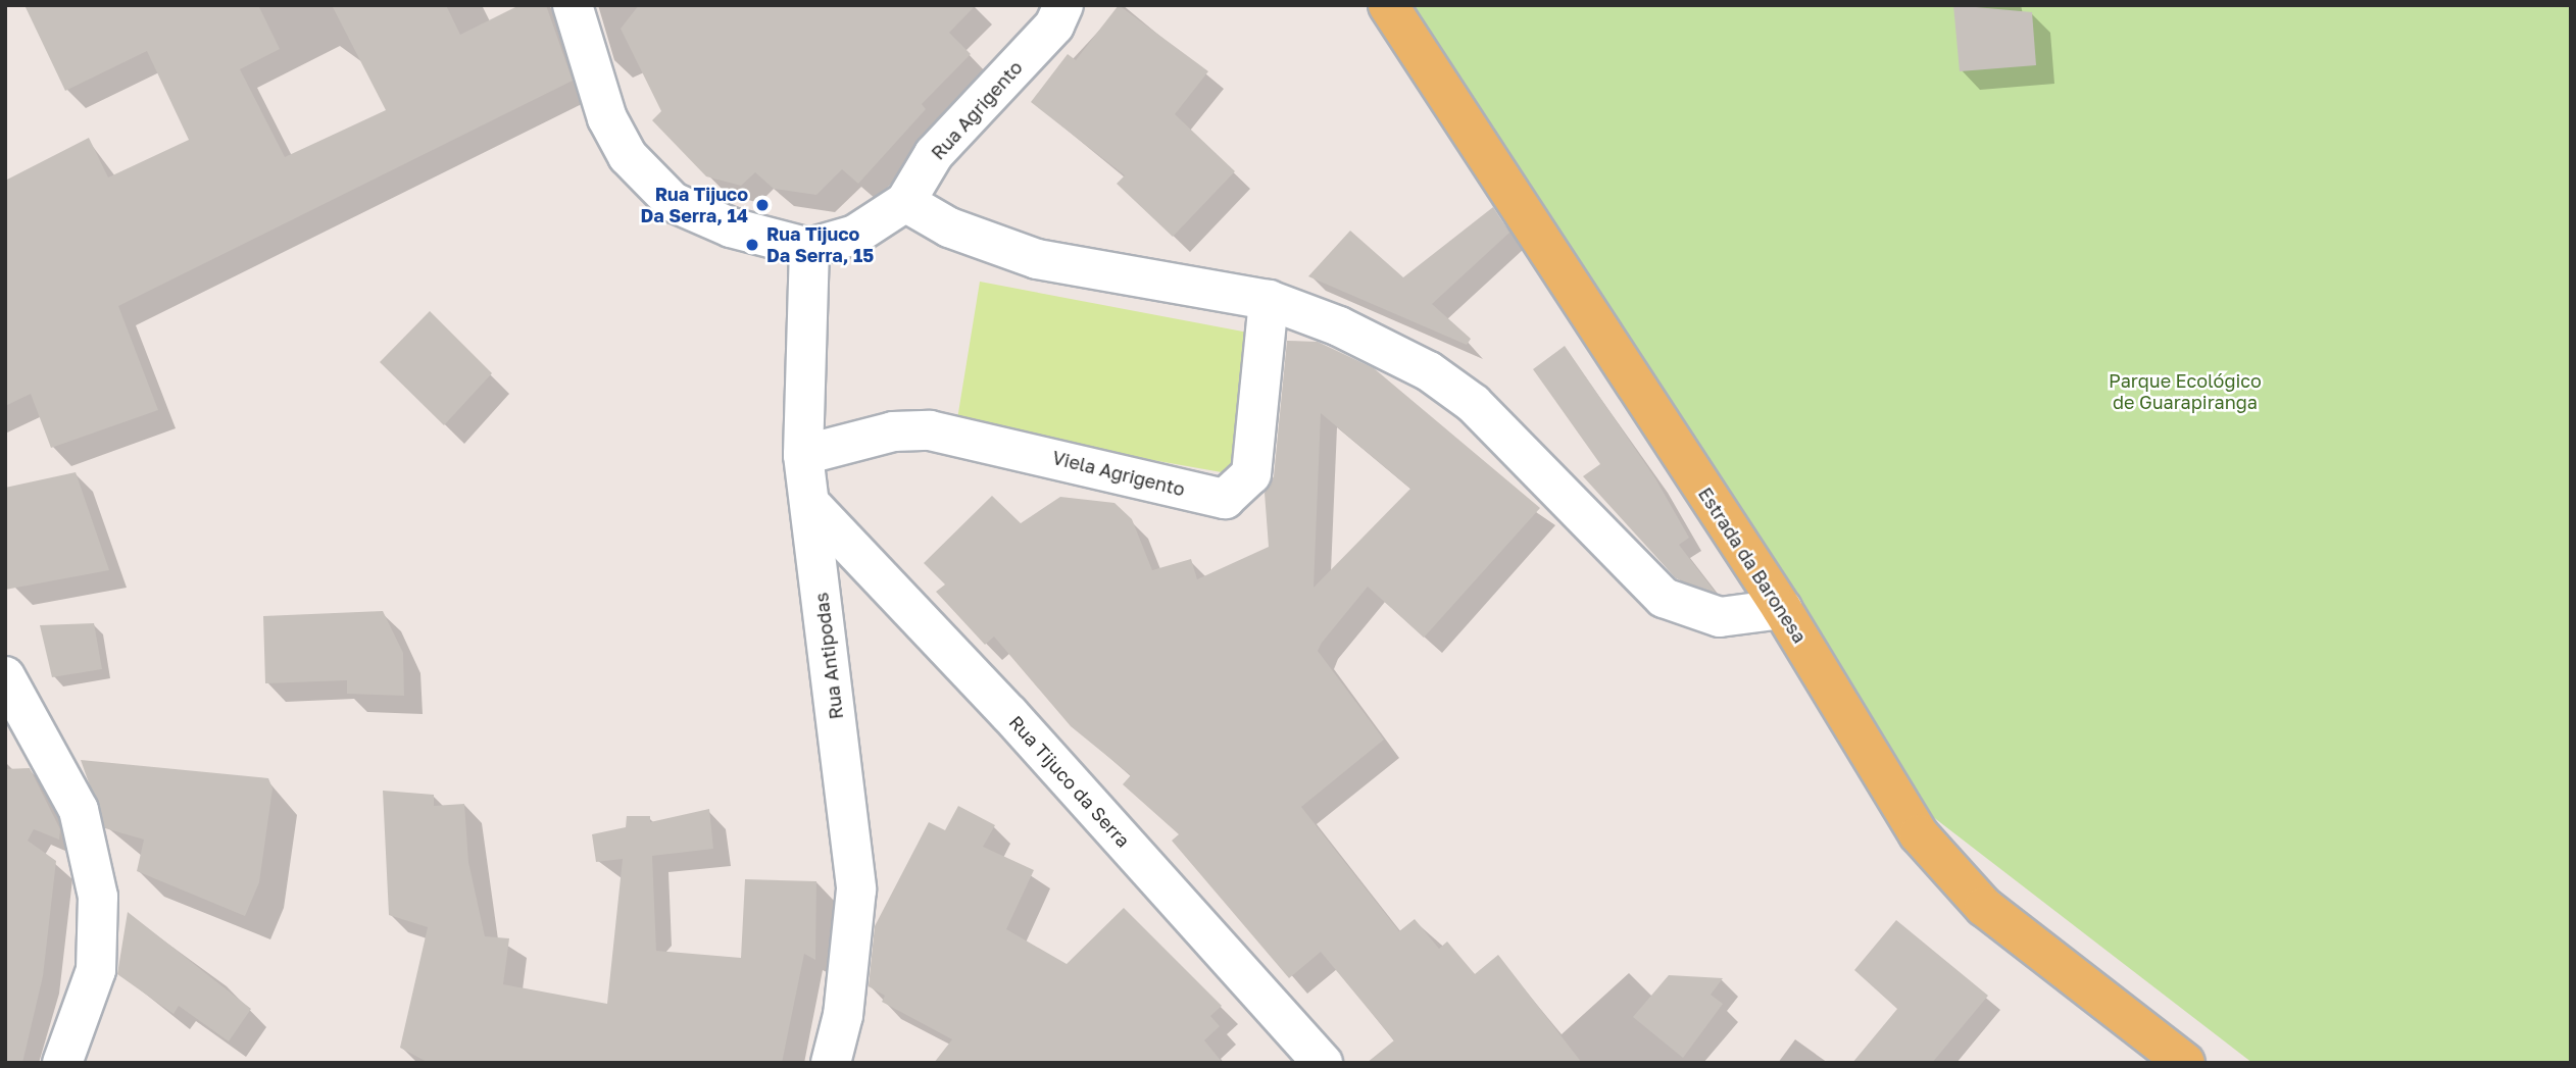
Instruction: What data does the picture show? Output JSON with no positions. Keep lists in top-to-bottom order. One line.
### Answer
{"streets":{"main road":["Estrada da Baronesa"],"street":["Rua Agrigento","Viela Agrigento","Rua Antipodas","Rua Tijuco da Serra"]},"crossings":[["Rua Agrigento","Rua Antipodas"],["Viela Agrigento","Rua Antipodas"],["Rua Antipodas","Rua Tijuco da Serra"]],"parks":["Parque Ecológico de Guarapiranga"],"places":["Rua Tijuco Da Serra, 14","Rua Tijuco Da Serra, 15"]}
